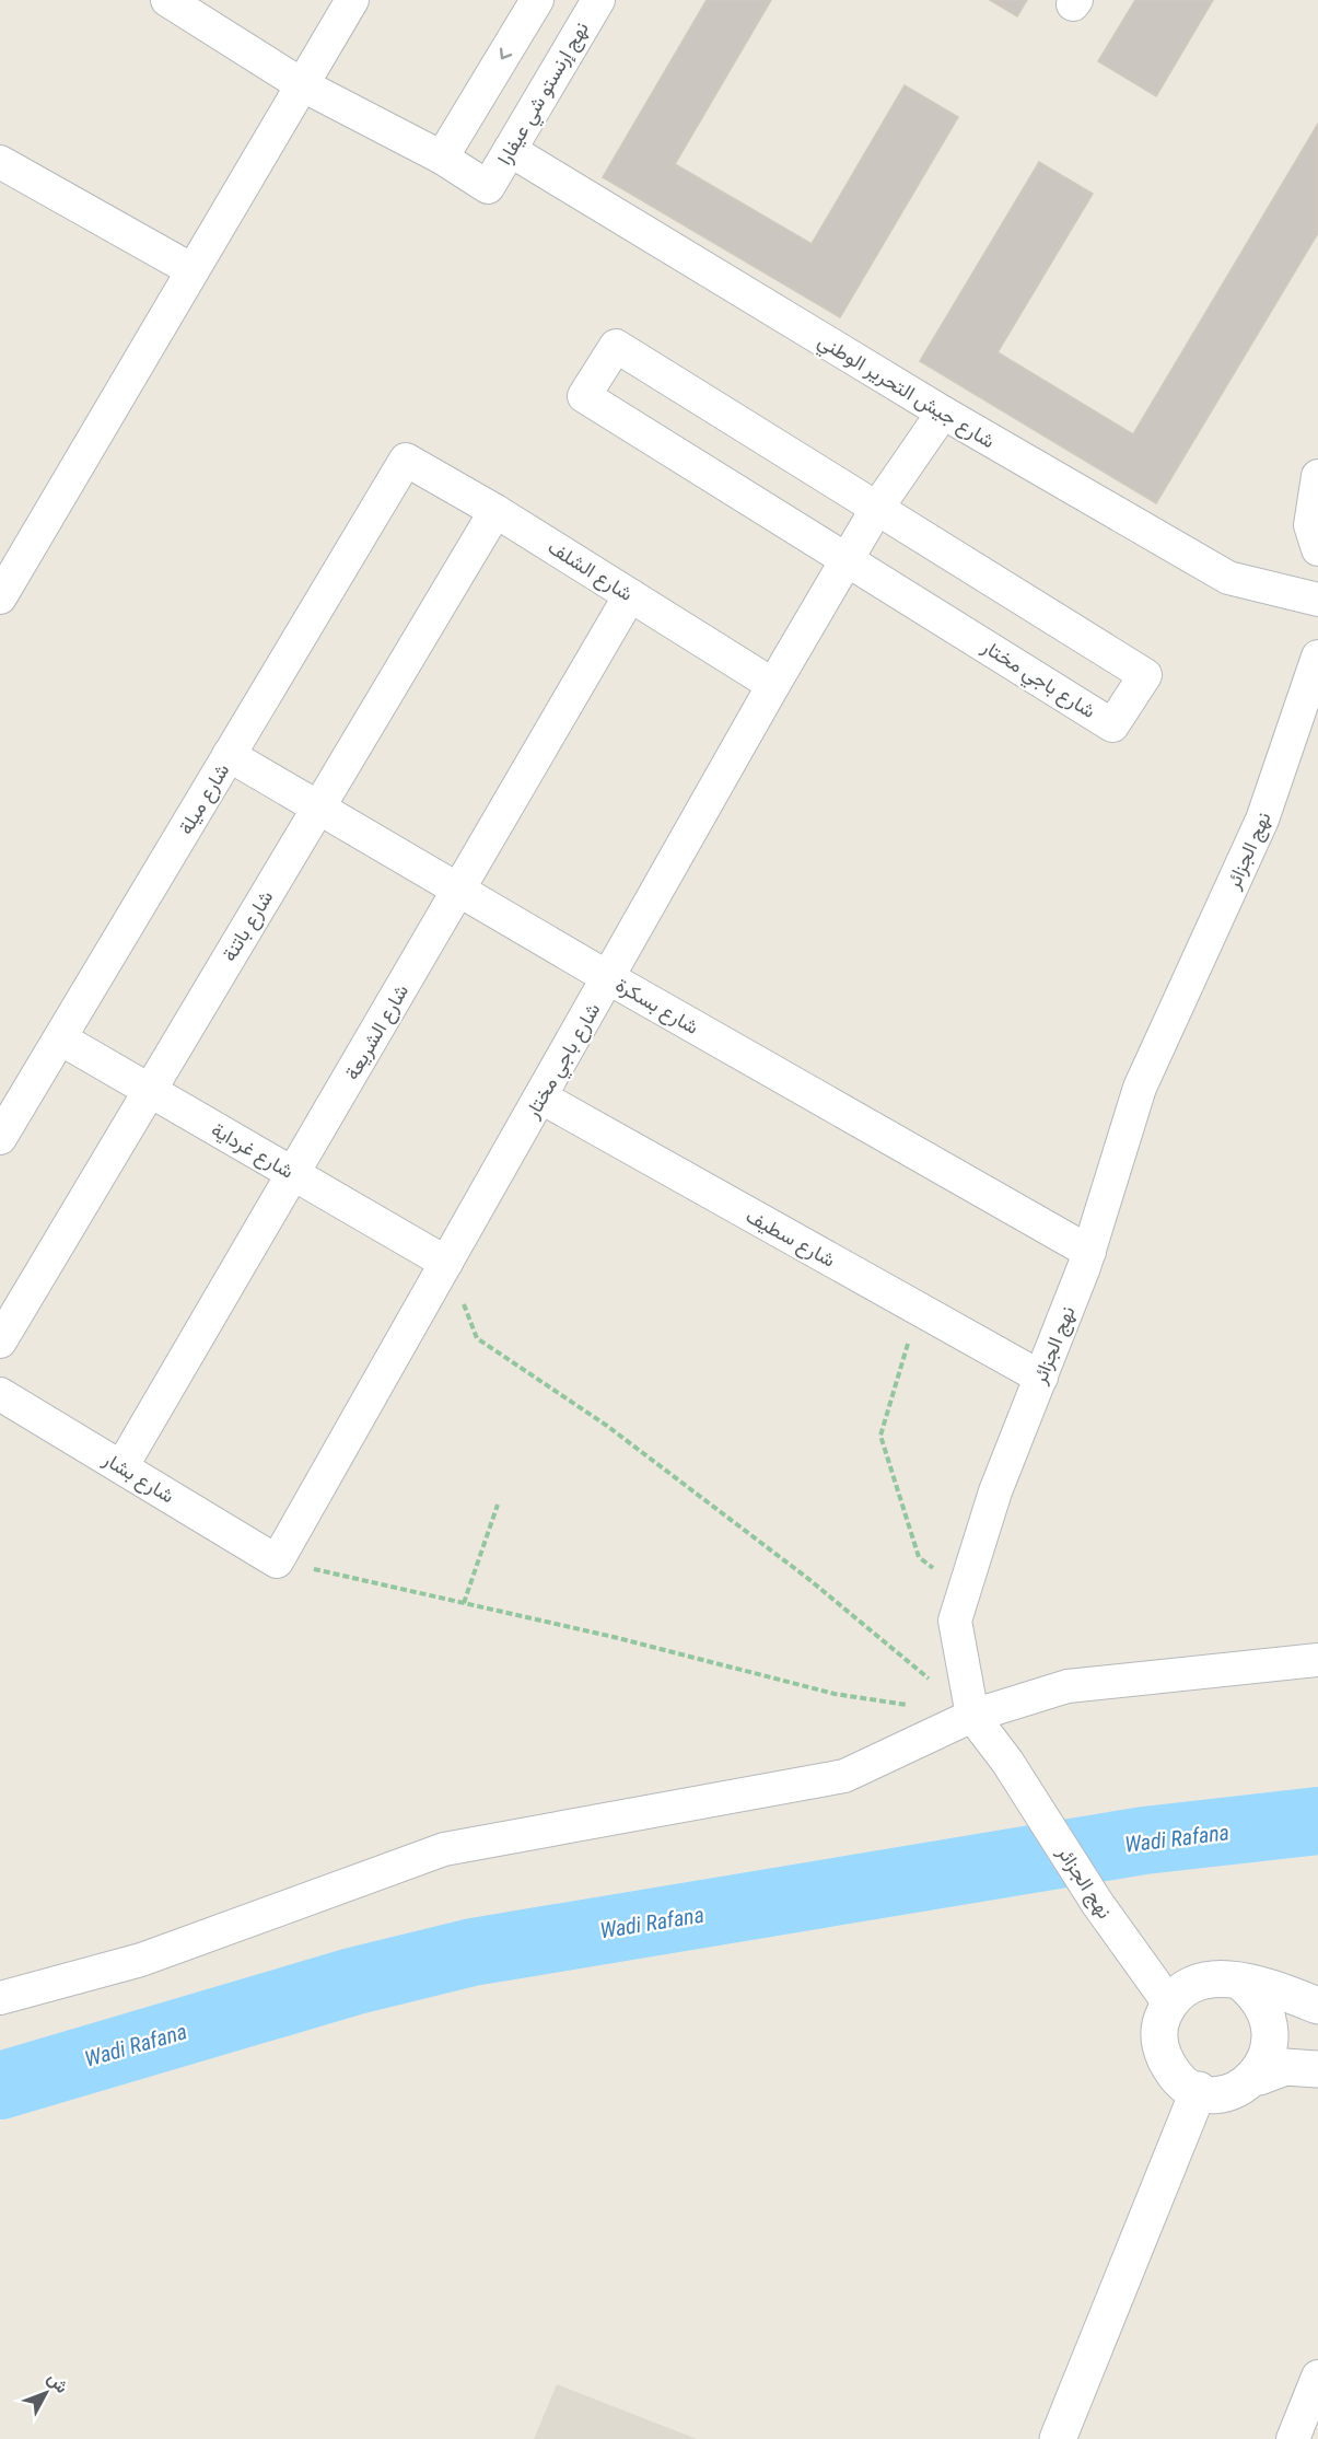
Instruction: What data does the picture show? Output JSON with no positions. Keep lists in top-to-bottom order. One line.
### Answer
{"streets":{"street":["نهج إرنستو شي عيفارا","شارع جيش التحرير الوطني","شارع الشلف","شارع باجي مختار","شارع ميلة","نهج الجزائر","شارع باتنة","شارع بسكرة","شارع الشريعة","شارع غرداية","شارع سطيف","شارع بشار"]},"crossings":[["نهج إرنستو شي عيفارا","شارع جيش التحرير الوطني"],["شارع جيش التحرير الوطني","شارع باجي مختار"],["شارع الشلف","شارع باجي مختار"],["شارع الشلف","شارع ميلة"],["شارع الشلف","شارع باتنة"],["شارع الشلف","شارع الشريعة"],["شارع باجي مختار","شارع بسكرة"],["شارع باجي مختار","شارع غرداية"],["شارع باجي مختار","شارع سطيف"],["شارع باجي مختار","شارع بشار"],["شارع ميلة","شارع بسكرة"],["شارع ميلة","شارع غرداية"],["نهج الجزائر","شارع بسكرة"],["نهج الجزائر","شارع سطيف"],["شارع باتنة","شارع بسكرة"],["شارع باتنة","شارع غرداية"],["شارع بسكرة","شارع الشريعة"],["شارع الشريعة","شارع غرداية"],["شارع الشريعة","شارع بشار"]],"water":["Wadi Rafana"],"north":"top right"}
